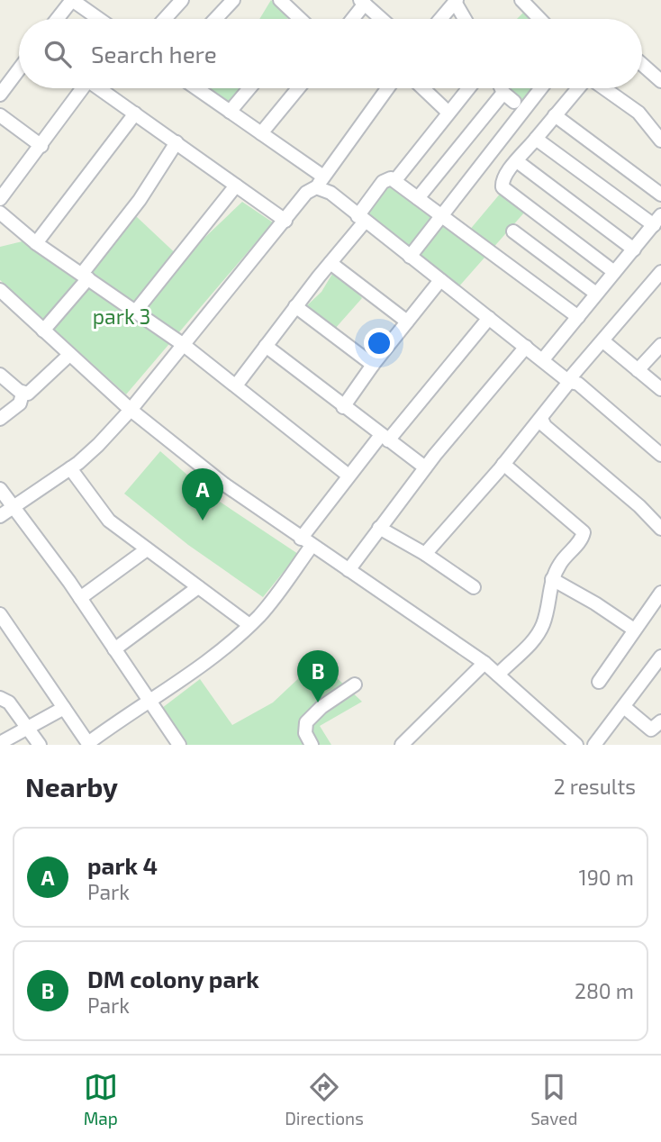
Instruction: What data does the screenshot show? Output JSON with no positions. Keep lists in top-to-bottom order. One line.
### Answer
{"parks":["park 3"],"page":{"search":"Search here","pins":["A","B"],"heading":["Nearby","2 results"],"list":[{"mark":"A","name":"park 4","note":"Park","value":"190 m"},{"mark":"B","name":"DM colony park","note":"Park","value":"280 m"}],"nav":["Map","Directions","Saved"]}}
